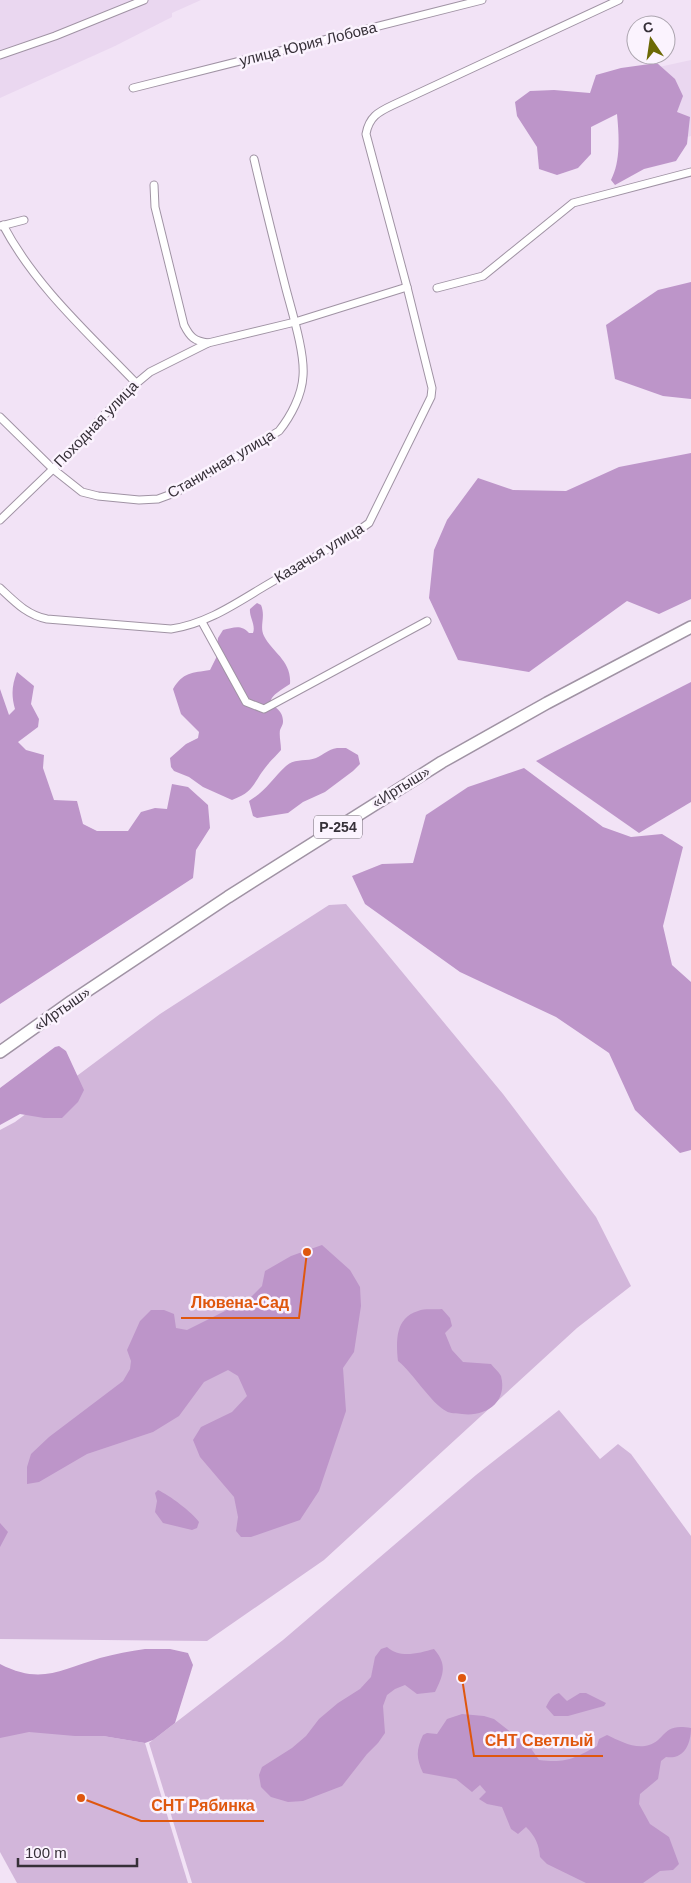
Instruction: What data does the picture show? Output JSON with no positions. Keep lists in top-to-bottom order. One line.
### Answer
{"streets":{"highway":["«Иртыш»","Р-254"],"street":["улица Юрия Лобова","Походная улица","Станичная улица","Казачья улица"]},"crossings":[["Походная улица","Станичная улица"],["Походная улица","Казачья улица"]],"places":["Лювена-Сад","СНТ Светлый","СНТ Рябинка"],"scale_bar":"100 m","north":"top"}
